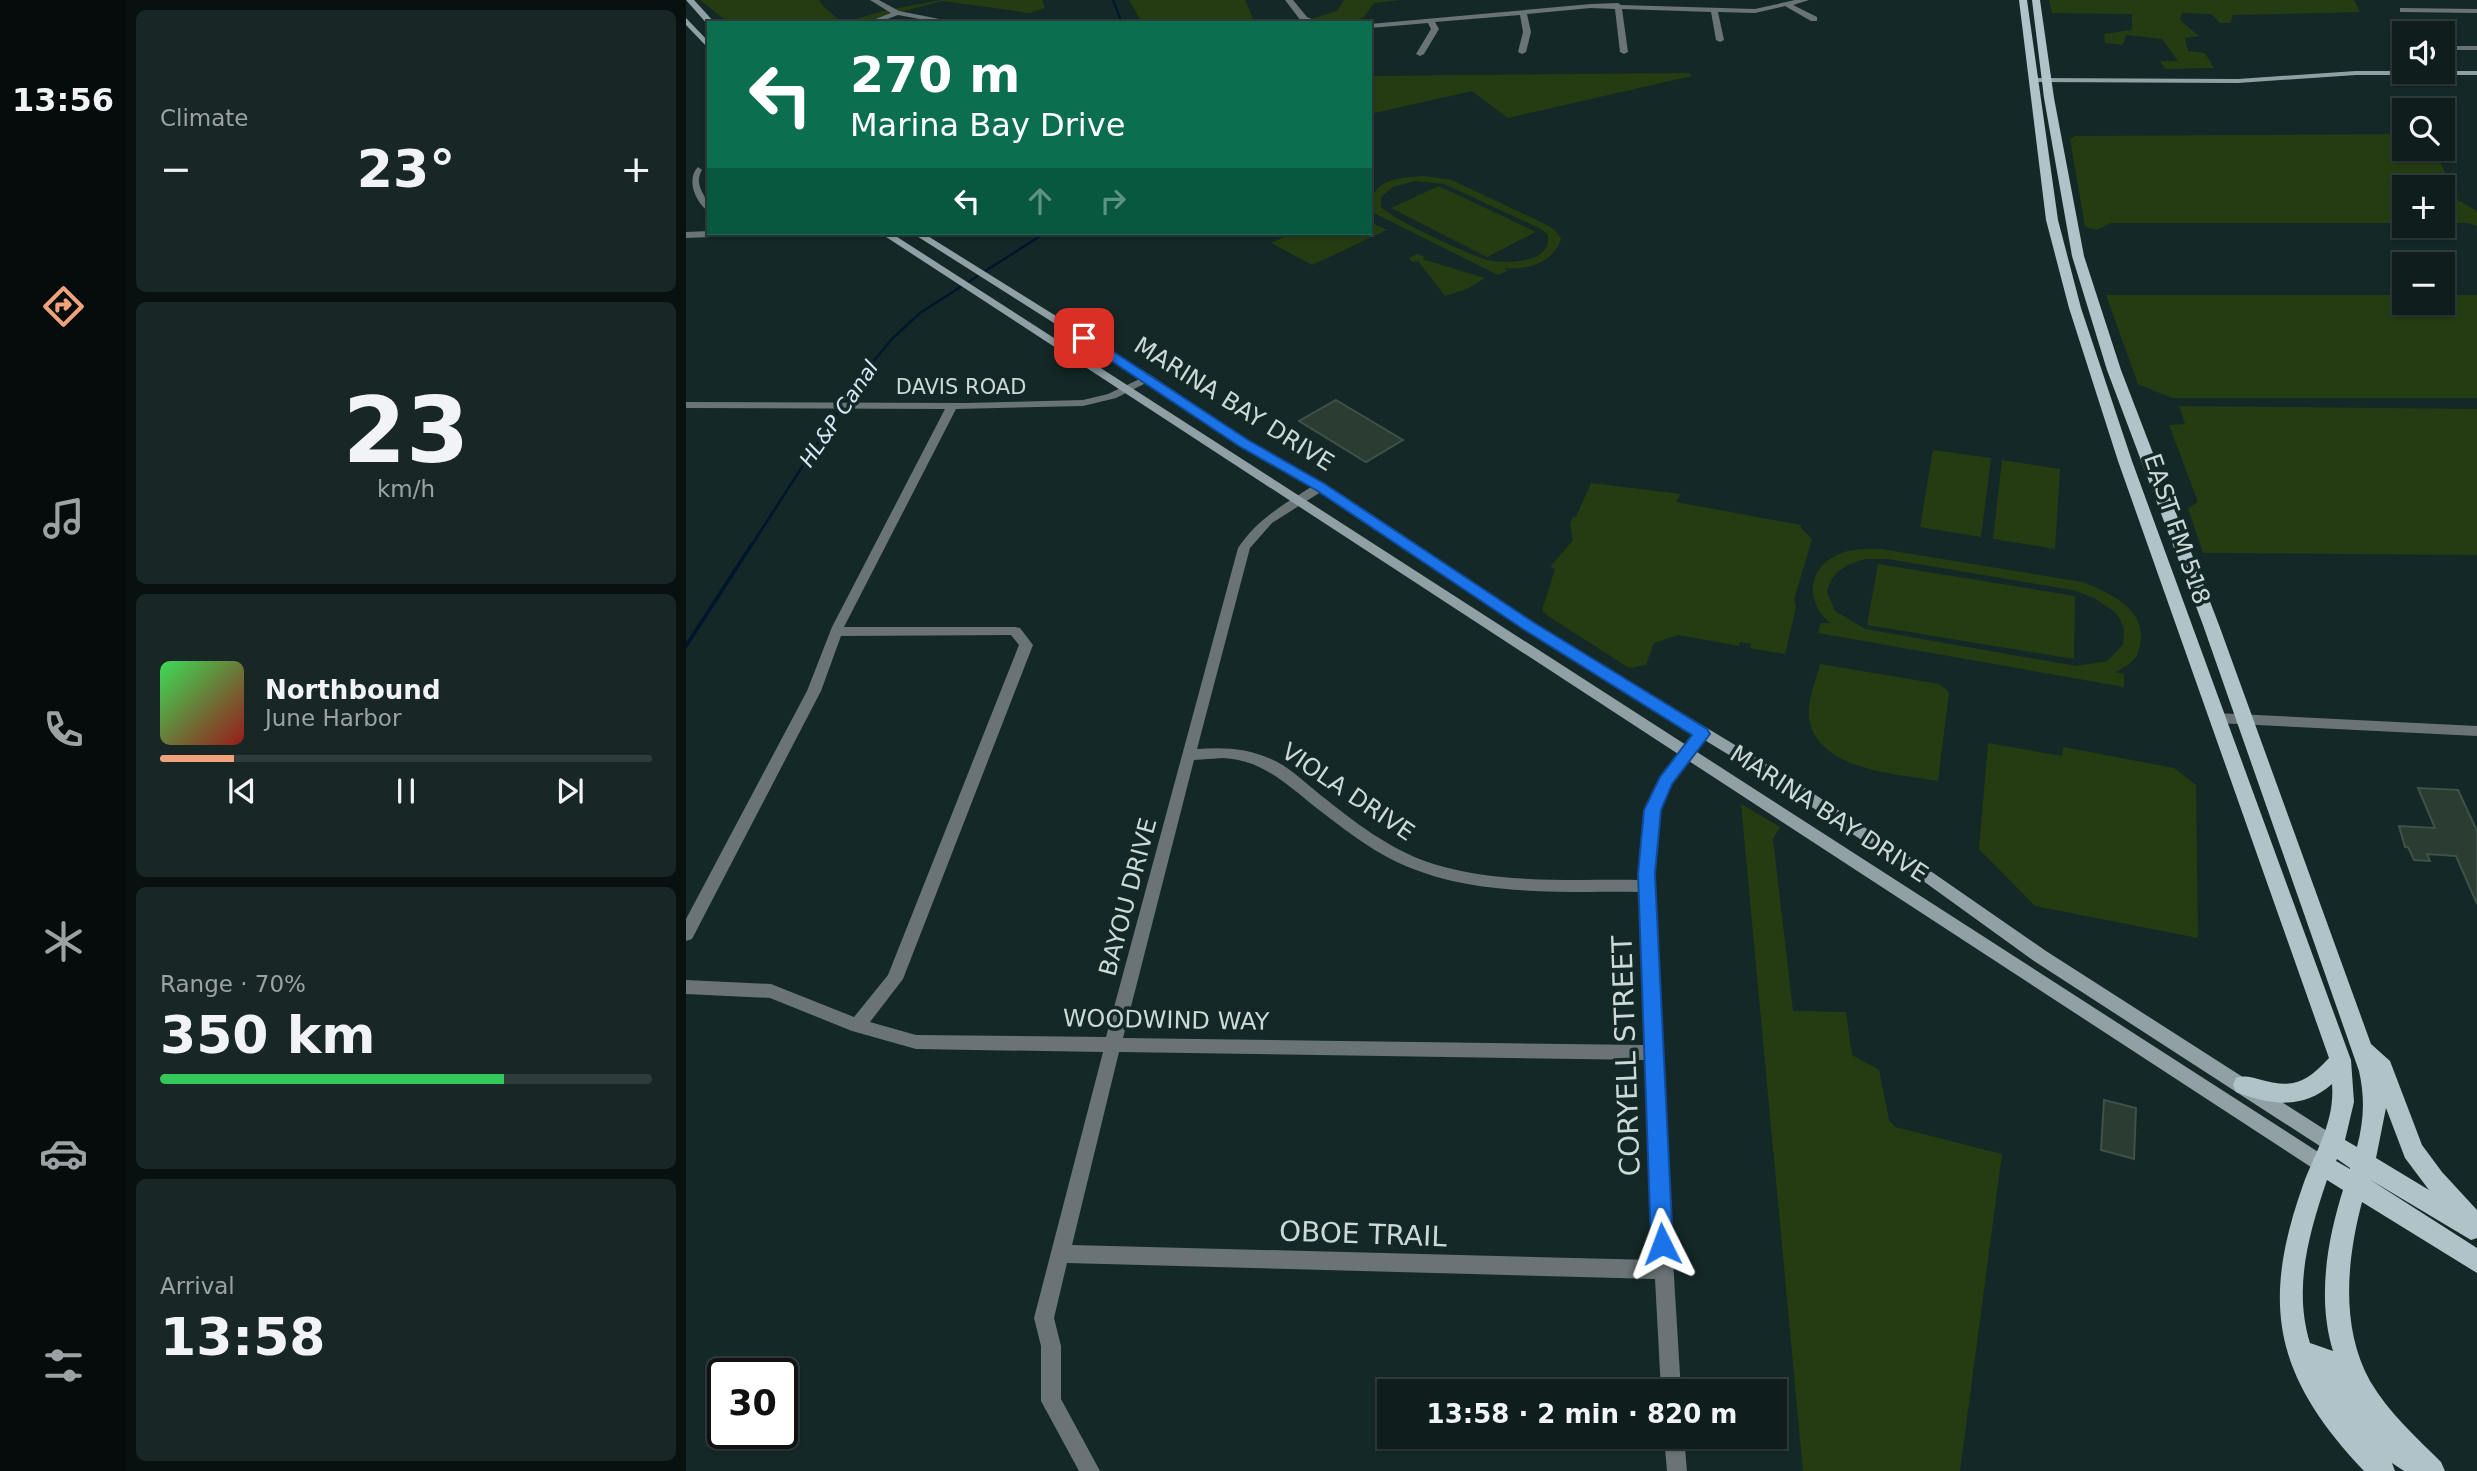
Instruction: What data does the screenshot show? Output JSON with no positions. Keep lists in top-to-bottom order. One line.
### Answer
{"streets":{"main road":["MARINA BAY DRIVE","EAST FM 518"],"street":["DAVIS ROAD","VIOLA DRIVE","BAYOU DRIVE","WOODWIND WAY","CORYELL STREET","OBOE TRAIL"]},"crossings":[["DAVIS ROAD","MARINA BAY DRIVE"],["MARINA BAY DRIVE","EAST FM 518"],["MARINA BAY DRIVE","BAYOU DRIVE"],["MARINA BAY DRIVE","CORYELL STREET"],["VIOLA DRIVE","BAYOU DRIVE"],["VIOLA DRIVE","CORYELL STREET"],["BAYOU DRIVE","WOODWIND WAY"],["BAYOU DRIVE","OBOE TRAIL"],["WOODWIND WAY","CORYELL STREET"],["CORYELL STREET","OBOE TRAIL"]],"water":["HL&P Canal"],"page":{"tabs":"13:56","tile":["Climate",["23","km/h"],["Range · 70%","350 km"],["Arrival","13:58"]],"map_buttons":["+","−"],"turn":["270 m","Marina Bay Drive"],"heat":["−","23°","+"],"song":["Northbound","June Harbor"],"limit":"30","trip":"13:58 · 2 min · 820 m"}}
